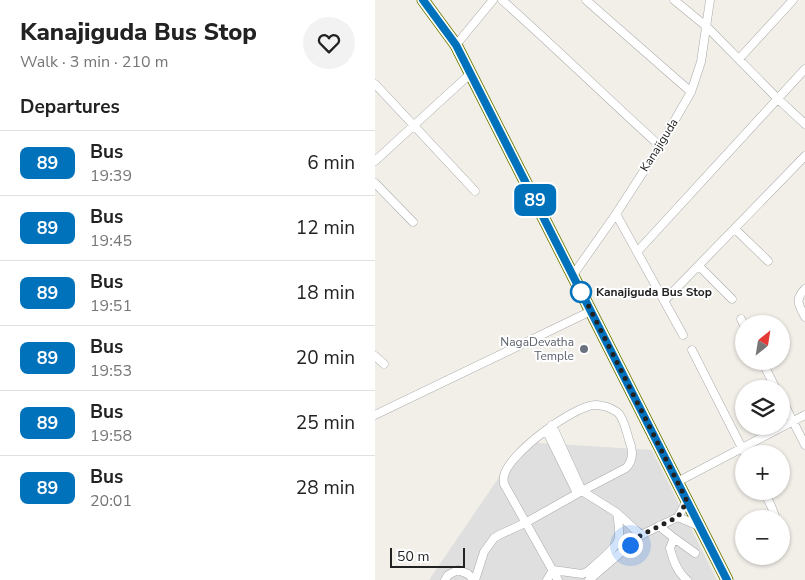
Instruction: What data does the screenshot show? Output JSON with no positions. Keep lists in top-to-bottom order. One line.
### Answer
{"streets":{"street":["Kanajiguda"]},"places":["Kanajiguda Bus Stop","NagaDevatha Temple"],"lines":["bus line 89"],"scale_bar":"50 m","north":"top right","page":{"heading":[["Kanajiguda Bus Stop","Walk · 3 min · 210 m"],"Departures"],"on_map":"89","list":[{"mark":"89","name":"Bus","note":"19:39","value":"6 min"},{"mark":"89","name":"Bus","note":"19:45","value":"12 min"},{"mark":"89","name":"Bus","note":"19:51","value":"18 min"},{"mark":"89","name":"Bus","note":"19:53","value":"20 min"},{"mark":"89","name":"Bus","note":"19:58","value":"25 min"},{"mark":"89","name":"Bus","note":"20:01","value":"28 min"}],"map_buttons":["+","−"],"scale":"50 m"}}
